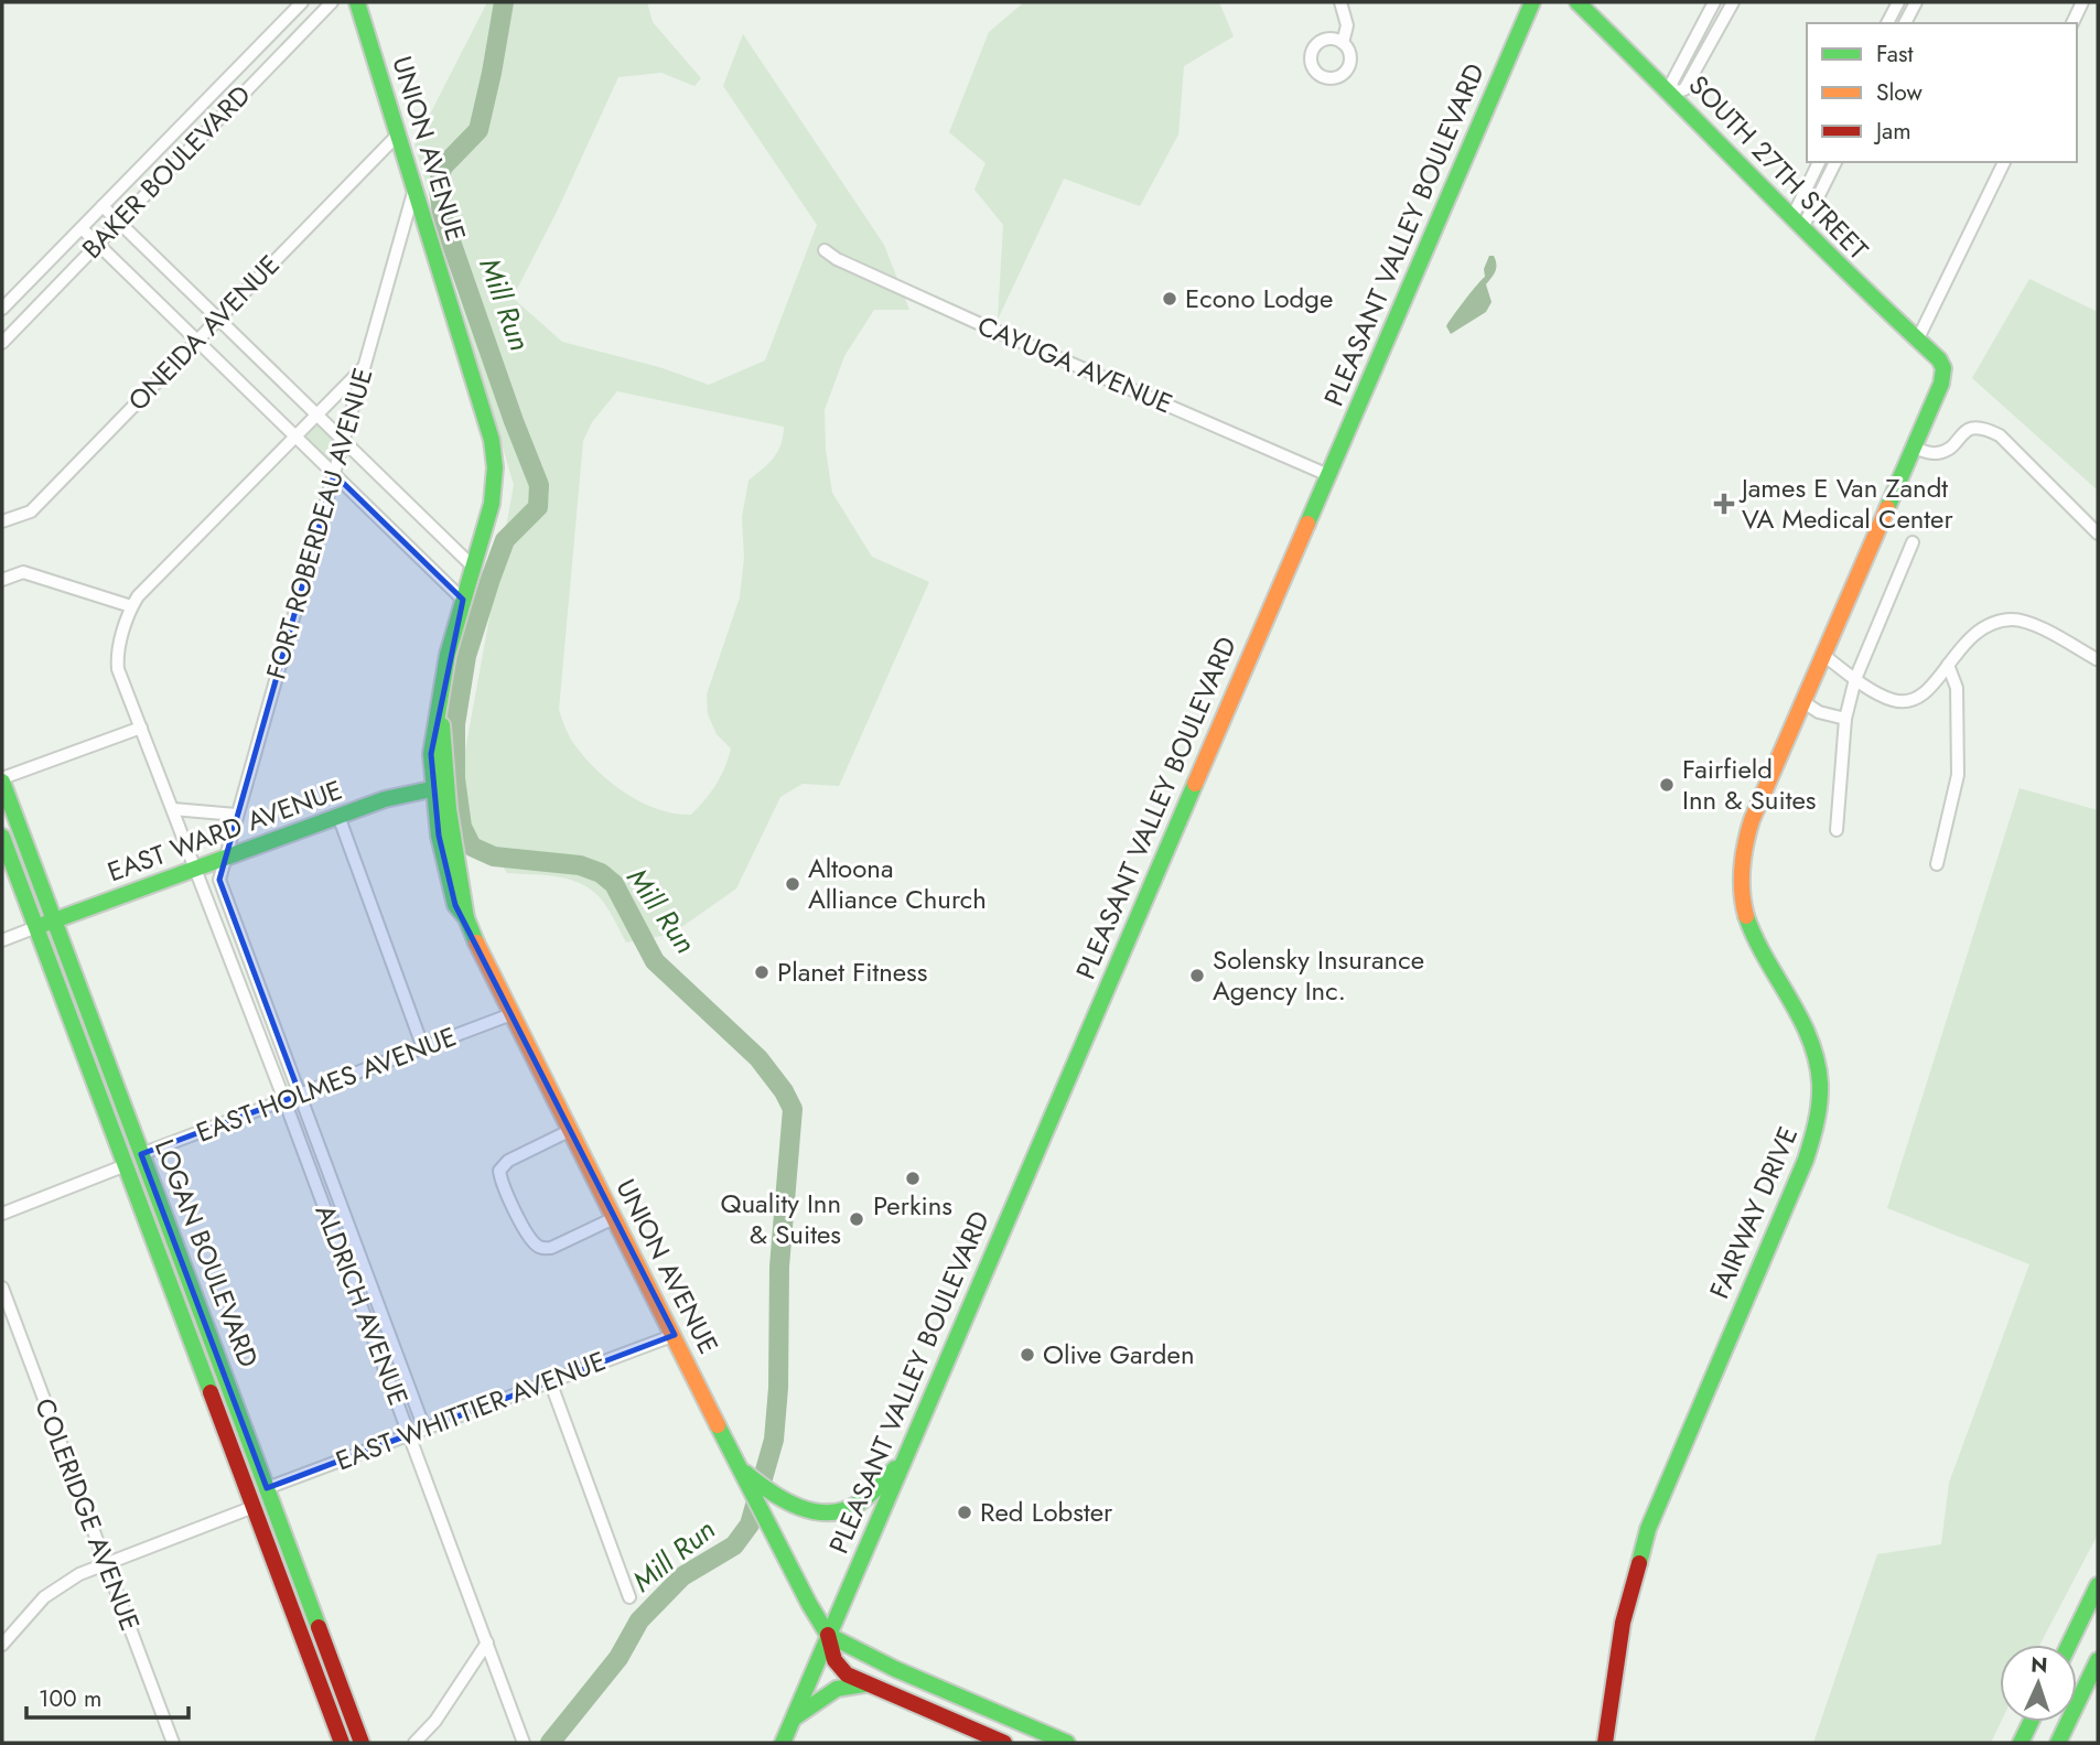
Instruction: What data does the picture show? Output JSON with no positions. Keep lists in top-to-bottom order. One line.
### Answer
{"streets":{"main road":["UNION AVENUE","SOUTH 27TH STREET","PLEASANT VALLEY BOULEVARD","EAST WARD AVENUE","FAIRWAY DRIVE","LOGAN BOULEVARD"],"street":["BAKER BOULEVARD","ONEIDA AVENUE","CAYUGA AVENUE","FORT ROBERDEAU AVENUE","EAST HOLMES AVENUE","ALDRICH AVENUE","EAST WHITTIER AVENUE","COLERIDGE AVENUE"]},"crossings":[["UNION AVENUE","PLEASANT VALLEY BOULEVARD"],["UNION AVENUE","ONEIDA AVENUE"],["UNION AVENUE","FORT ROBERDEAU AVENUE"],["UNION AVENUE","EAST WARD AVENUE"],["UNION AVENUE","EAST HOLMES AVENUE"],["UNION AVENUE","EAST WHITTIER AVENUE"],["SOUTH 27TH STREET","FAIRWAY DRIVE"],["PLEASANT VALLEY BOULEVARD","CAYUGA AVENUE"],["FORT ROBERDEAU AVENUE","EAST WARD AVENUE"],["FORT ROBERDEAU AVENUE","ALDRICH AVENUE"],["EAST WARD AVENUE","LOGAN BOULEVARD"],["EAST WARD AVENUE","ALDRICH AVENUE"],["EAST HOLMES AVENUE","LOGAN BOULEVARD"],["EAST HOLMES AVENUE","ALDRICH AVENUE"],["LOGAN BOULEVARD","EAST WHITTIER AVENUE"],["ALDRICH AVENUE","EAST WHITTIER AVENUE"]],"water":["Mill Run"],"places":{"other":["Econo Lodge","Fairfield Inn & Suites","Altoona Alliance Church","Planet Fitness","Solensky Insurance Agency Inc.","Perkins","Quality Inn & Suites","Olive Garden","Red Lobster"],"health":["James E Van Zandt VA Medical Center"]},"legend":["Fast","Slow","Jam"],"scale_bar":"100 m","north":"top"}
